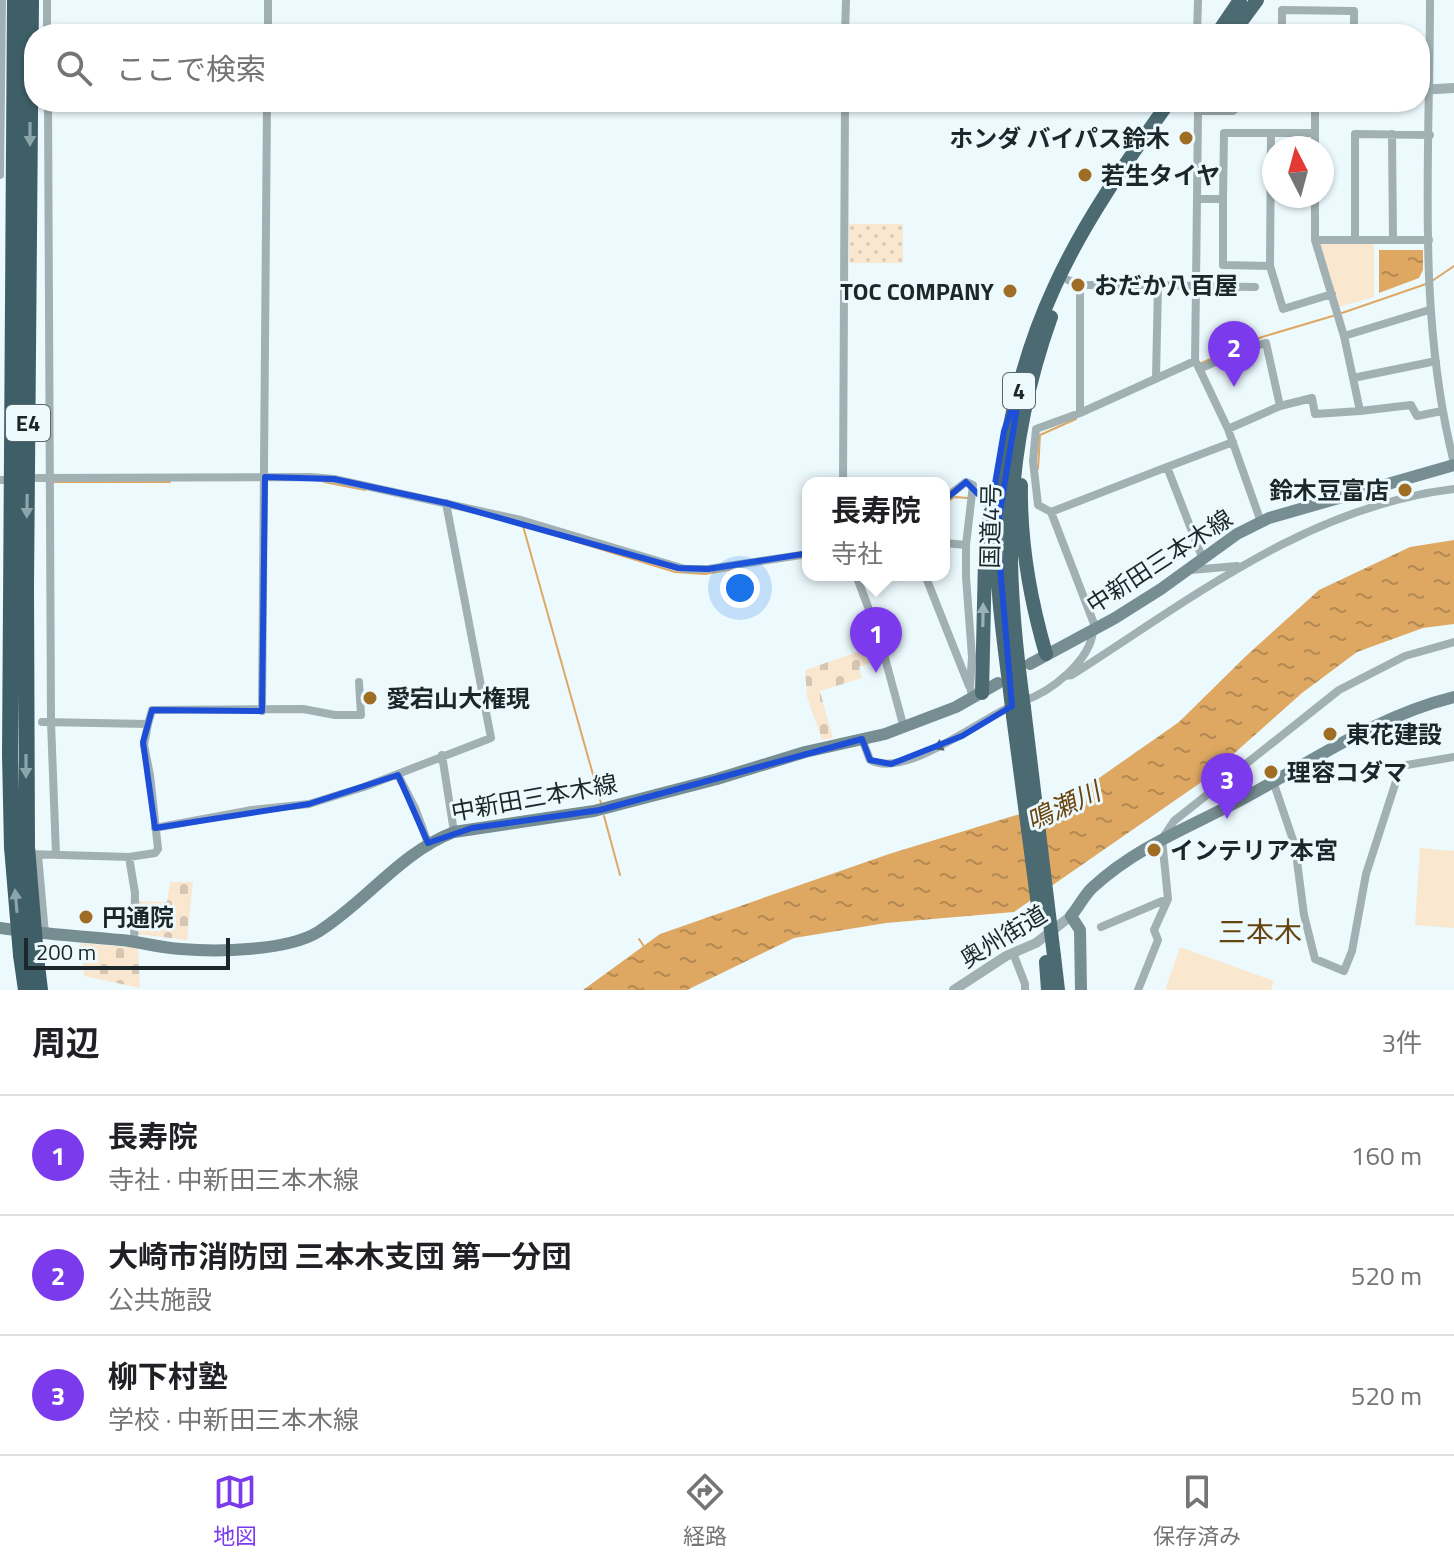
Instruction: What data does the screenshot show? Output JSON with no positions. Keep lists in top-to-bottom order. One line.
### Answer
{"streets":{"highway":["4","E4","国道4号"],"main road":["中新田三本木線"],"street":["奥州街道"]},"districts":["三本木"],"water":["鳴瀬川"],"places":["ホンダ バイパス鈴木","若生タイヤ","おだか八百屋","TOC COMPANY","鈴木豆富店","愛宕山大権現","東花建設","理容コダマ","インテリア本宮","円通院"],"scale_bar":"200 m","north":"top","page":{"search":"ここで検索","pins":["2","1","3"],"popup":["長寿院","寺社"],"scale":"200 m","heading":["周辺","3件"],"list":[{"mark":"1","name":"長寿院","note":"寺社 · 中新田三本木線","value":"160 m"},{"mark":"2","name":"大崎市消防団 三本木支団 第一分団","note":"公共施設","value":"520 m"},{"mark":"3","name":"柳下村塾","note":"学校 · 中新田三本木線","value":"520 m"}],"nav":["地図","経路","保存済み"]}}
